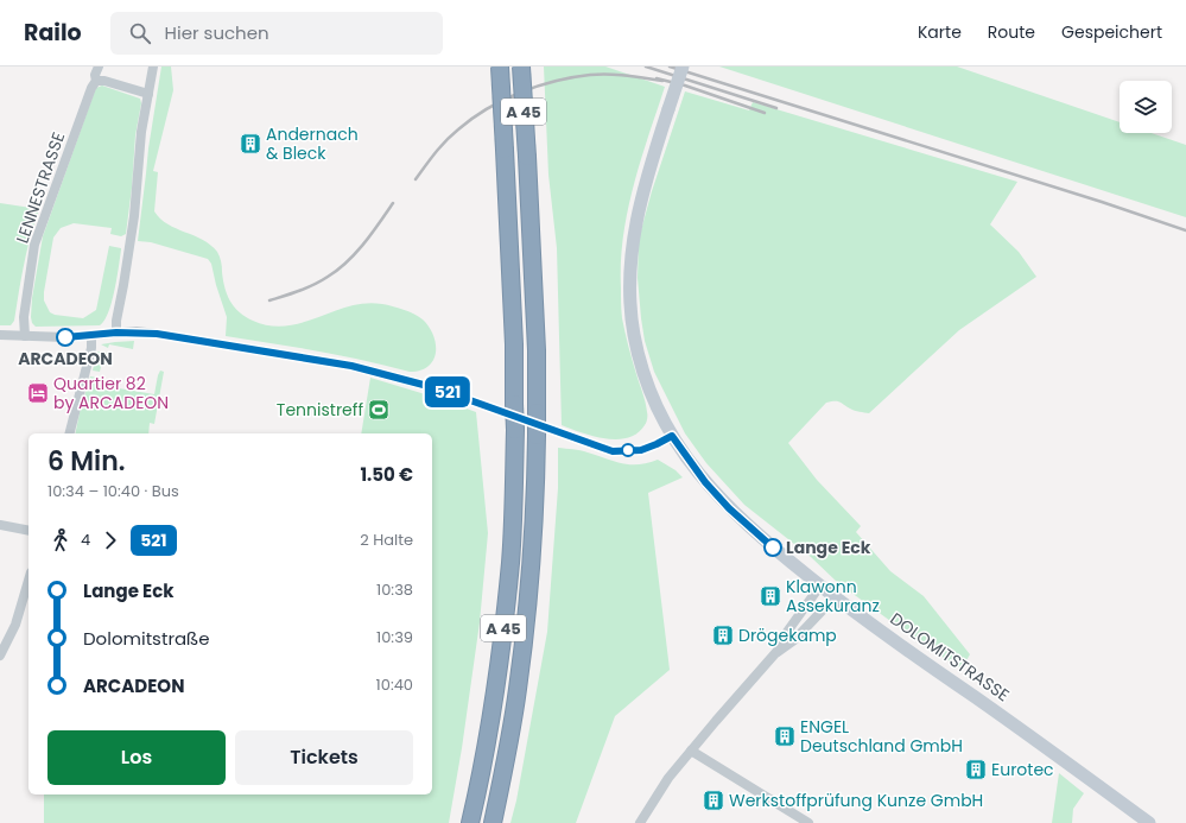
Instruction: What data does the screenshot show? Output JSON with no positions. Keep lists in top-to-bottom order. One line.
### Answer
{"streets":{"highway":["A 45"],"street":["LENNESTRASSE","DOLOMITSTRASSE"]},"places":{"building":["Andernach & Bleck","Klawonn Assekuranz","Drögekamp","ENGEL Deutschland GmbH","Eurotec","Werkstoffprüfung Kunze GmbH"],"other":["ARCADEON","Lange Eck"],"hotel":["Quartier 82 by ARCADEON"],"sports":["Tennistreff"]},"lines":["bus line 521"],"page":{"header":"Railo","search":"Hier suchen","nav":["Karte","Route","Gespeichert"],"on_map":"521","heading":["6 Min.","10:34 – 10:40 · Bus","1.50 €"],"legs":["4","521","2 Halte"],"list":[{"name":"Lange Eck","value":"10:38"},{"name":"Dolomitstraße","value":"10:39"},{"name":"ARCADEON","value":"10:40"}],"buttons":["Los","Tickets"]}}
